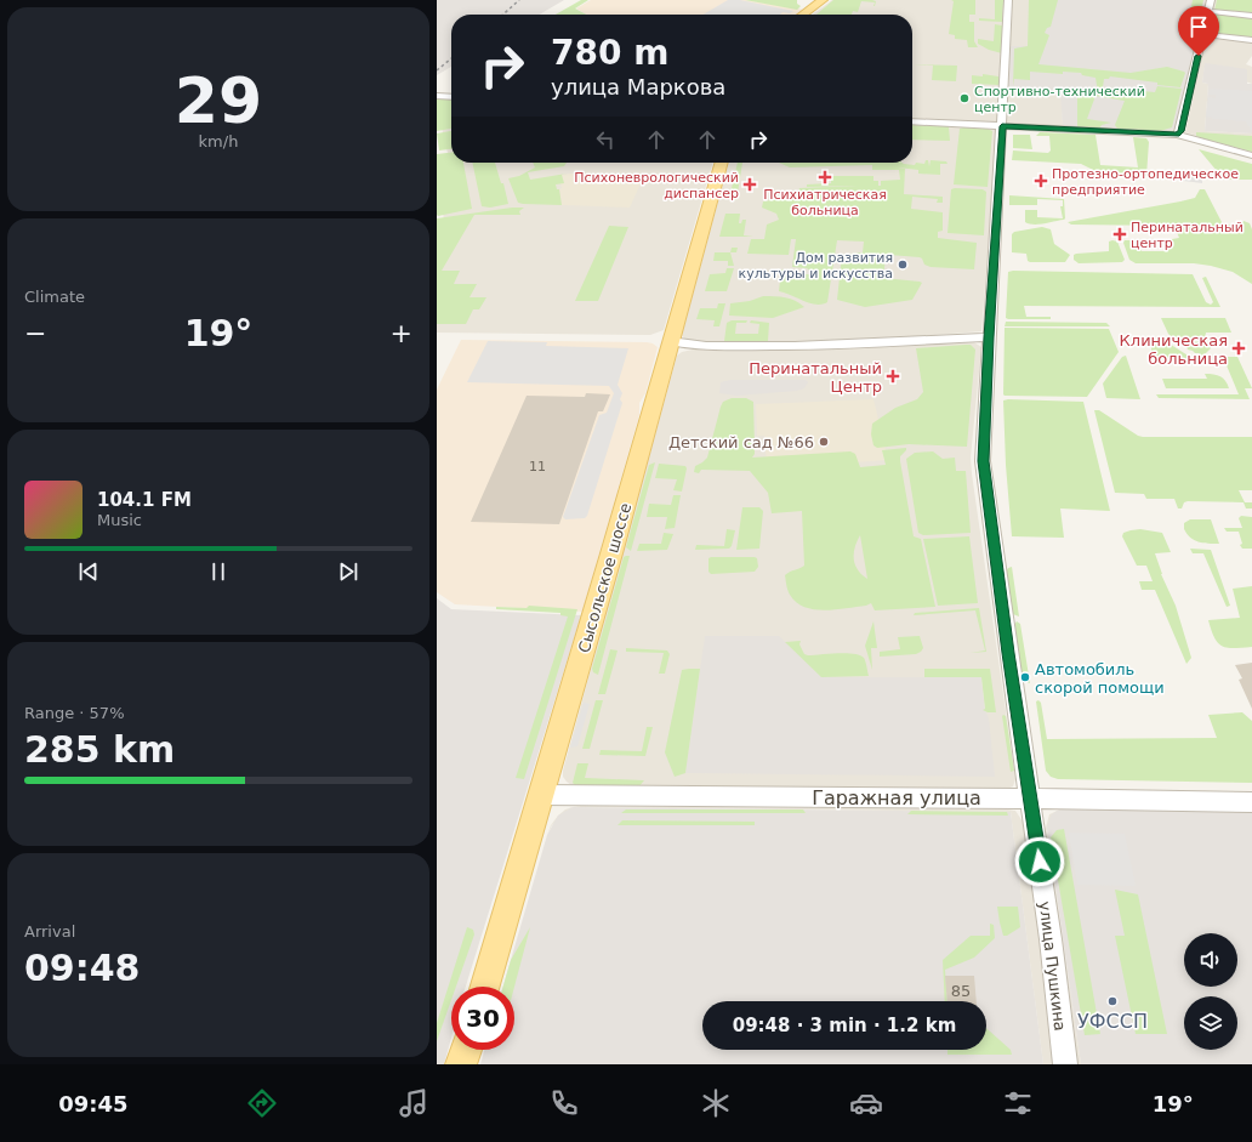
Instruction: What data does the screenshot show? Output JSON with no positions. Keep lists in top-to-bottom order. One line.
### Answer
{"streets":{"main road":["Сысольское шоссе"],"street":["Гаражная улица","улица Пушкина"]},"crossings":[["Сысольское шоссе","Гаражная улица"],["Гаражная улица","улица Пушкина"]],"places":{"other":["Спортивно-технический центр","Дом развития культуры и искусства","Детский сад №66","Автомобиль скорой помощи","УФССП"],"health":["Психиатрическая больница","Протезно-ортопедическое предприятие","Психоневрологический диспансер","Перинатальный центр","Клиническая больница","Перинатальный Центр"]},"house_numbers":["11","85"],"page":{"tile":[["29","km/h"],"Climate",["Range · 57%","285 km"],["Arrival","09:48"]],"turn":["780 m","улица Маркова"],"heat":["−","19°","+"],"song":["104.1 FM","Music"],"limit":"30","trip":"09:48 · 3 min · 1.2 km","tabs":["09:45","19°"]}}
